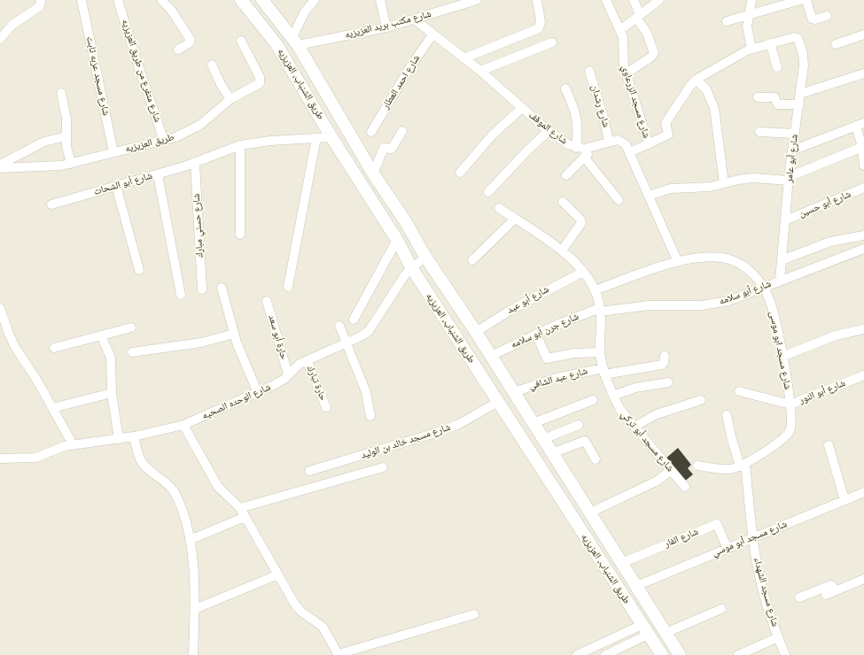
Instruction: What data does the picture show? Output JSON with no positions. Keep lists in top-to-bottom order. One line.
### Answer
{"streets":{"street":["شارع مكتب بريد العزيزيه","شارع متفرع من طريق العزيزيه","شارع مسجد عزبه ثابت","شارع احمد العطار","طريق الشنباب, العزيزيه","شارع مسجد الزرعاوي","شارع رشدان","شارع الموقف","طريق العزيزيه","شارع أبو عامر","شارع أبو الشحات","شارع أبو حسين","شارع حسني مبارك","شارع أبو سلامه","شارع أبو عيد","شارع جرن أبو سلامه","حارة أبو سعد","شارع مسجد ابو موسى","شارع عبد الشافي","حارة تبارك","شارع أبو النور","شارع الوحده الصحيه","شارع مسجد خالد بن الوليد","شارع مسجد أبو تركي","شارع الفار","شارع مسجد أبو موسي","شارع مسجد الشهداء"]},"crossings":[["شارع مكتب بريد العزيزيه","طريق الشنباب, العزيزيه"],["شارع مكتب بريد العزيزيه","شارع الموقف"],["شارع متفرع من طريق العزيزيه","طريق العزيزيه"],["شارع مسجد عزبه ثابت","طريق العزيزيه"],["شارع احمد العطار","شارع الموقف"],["طريق الشنباب, العزيزيه","شارع أبو الشحات"],["طريق الشنباب, العزيزيه","شارع أبو عيد"],["طريق الشنباب, العزيزيه","شارع جرن أبو سلامه"],["طريق الشنباب, العزيزيه","شارع عبد الشافي"],["طريق الشنباب, العزيزيه","شارع الوحده الصحيه"],["طريق الشنباب, العزيزيه","شارع مسجد خالد بن الوليد"],["طريق الشنباب, العزيزيه","شارع الفار"],["طريق الشنباب, العزيزيه","شارع مسجد أبو موسي"],["شارع رشدان","شارع الموقف"],["شارع أبو عامر","شارع أبو حسين"],["شارع أبو عامر","شارع أبو سلامه"],["شارع أبو الشحات","شارع حسني مبارك"],["شارع أبو سلامه","شارع جرن أبو سلامه"],["شارع أبو سلامه","شارع مسجد ابو موسى"],["شارع أبو سلامه","شارع مسجد أبو تركي"],["شارع أبو عيد","شارع مسجد أبو تركي"],["شارع جرن أبو سلامه","شارع مسجد أبو تركي"],["حارة أبو سعد","شارع الوحده الصحيه"],["شارع مسجد ابو موسى","شارع أبو النور"],["شارع مسجد ابو موسى","شارع مسجد أبو تركي"],["شارع مسجد ابو موسى","شارع مسجد الشهداء"],["شارع عبد الشافي","شارع مسجد أبو تركي"],["حارة تبارك","شارع الوحده الصحيه"],["شارع الفار","شارع مسجد أبو موسي"],["شارع مسجد أبو موسي","شارع مسجد الشهداء"]]}
